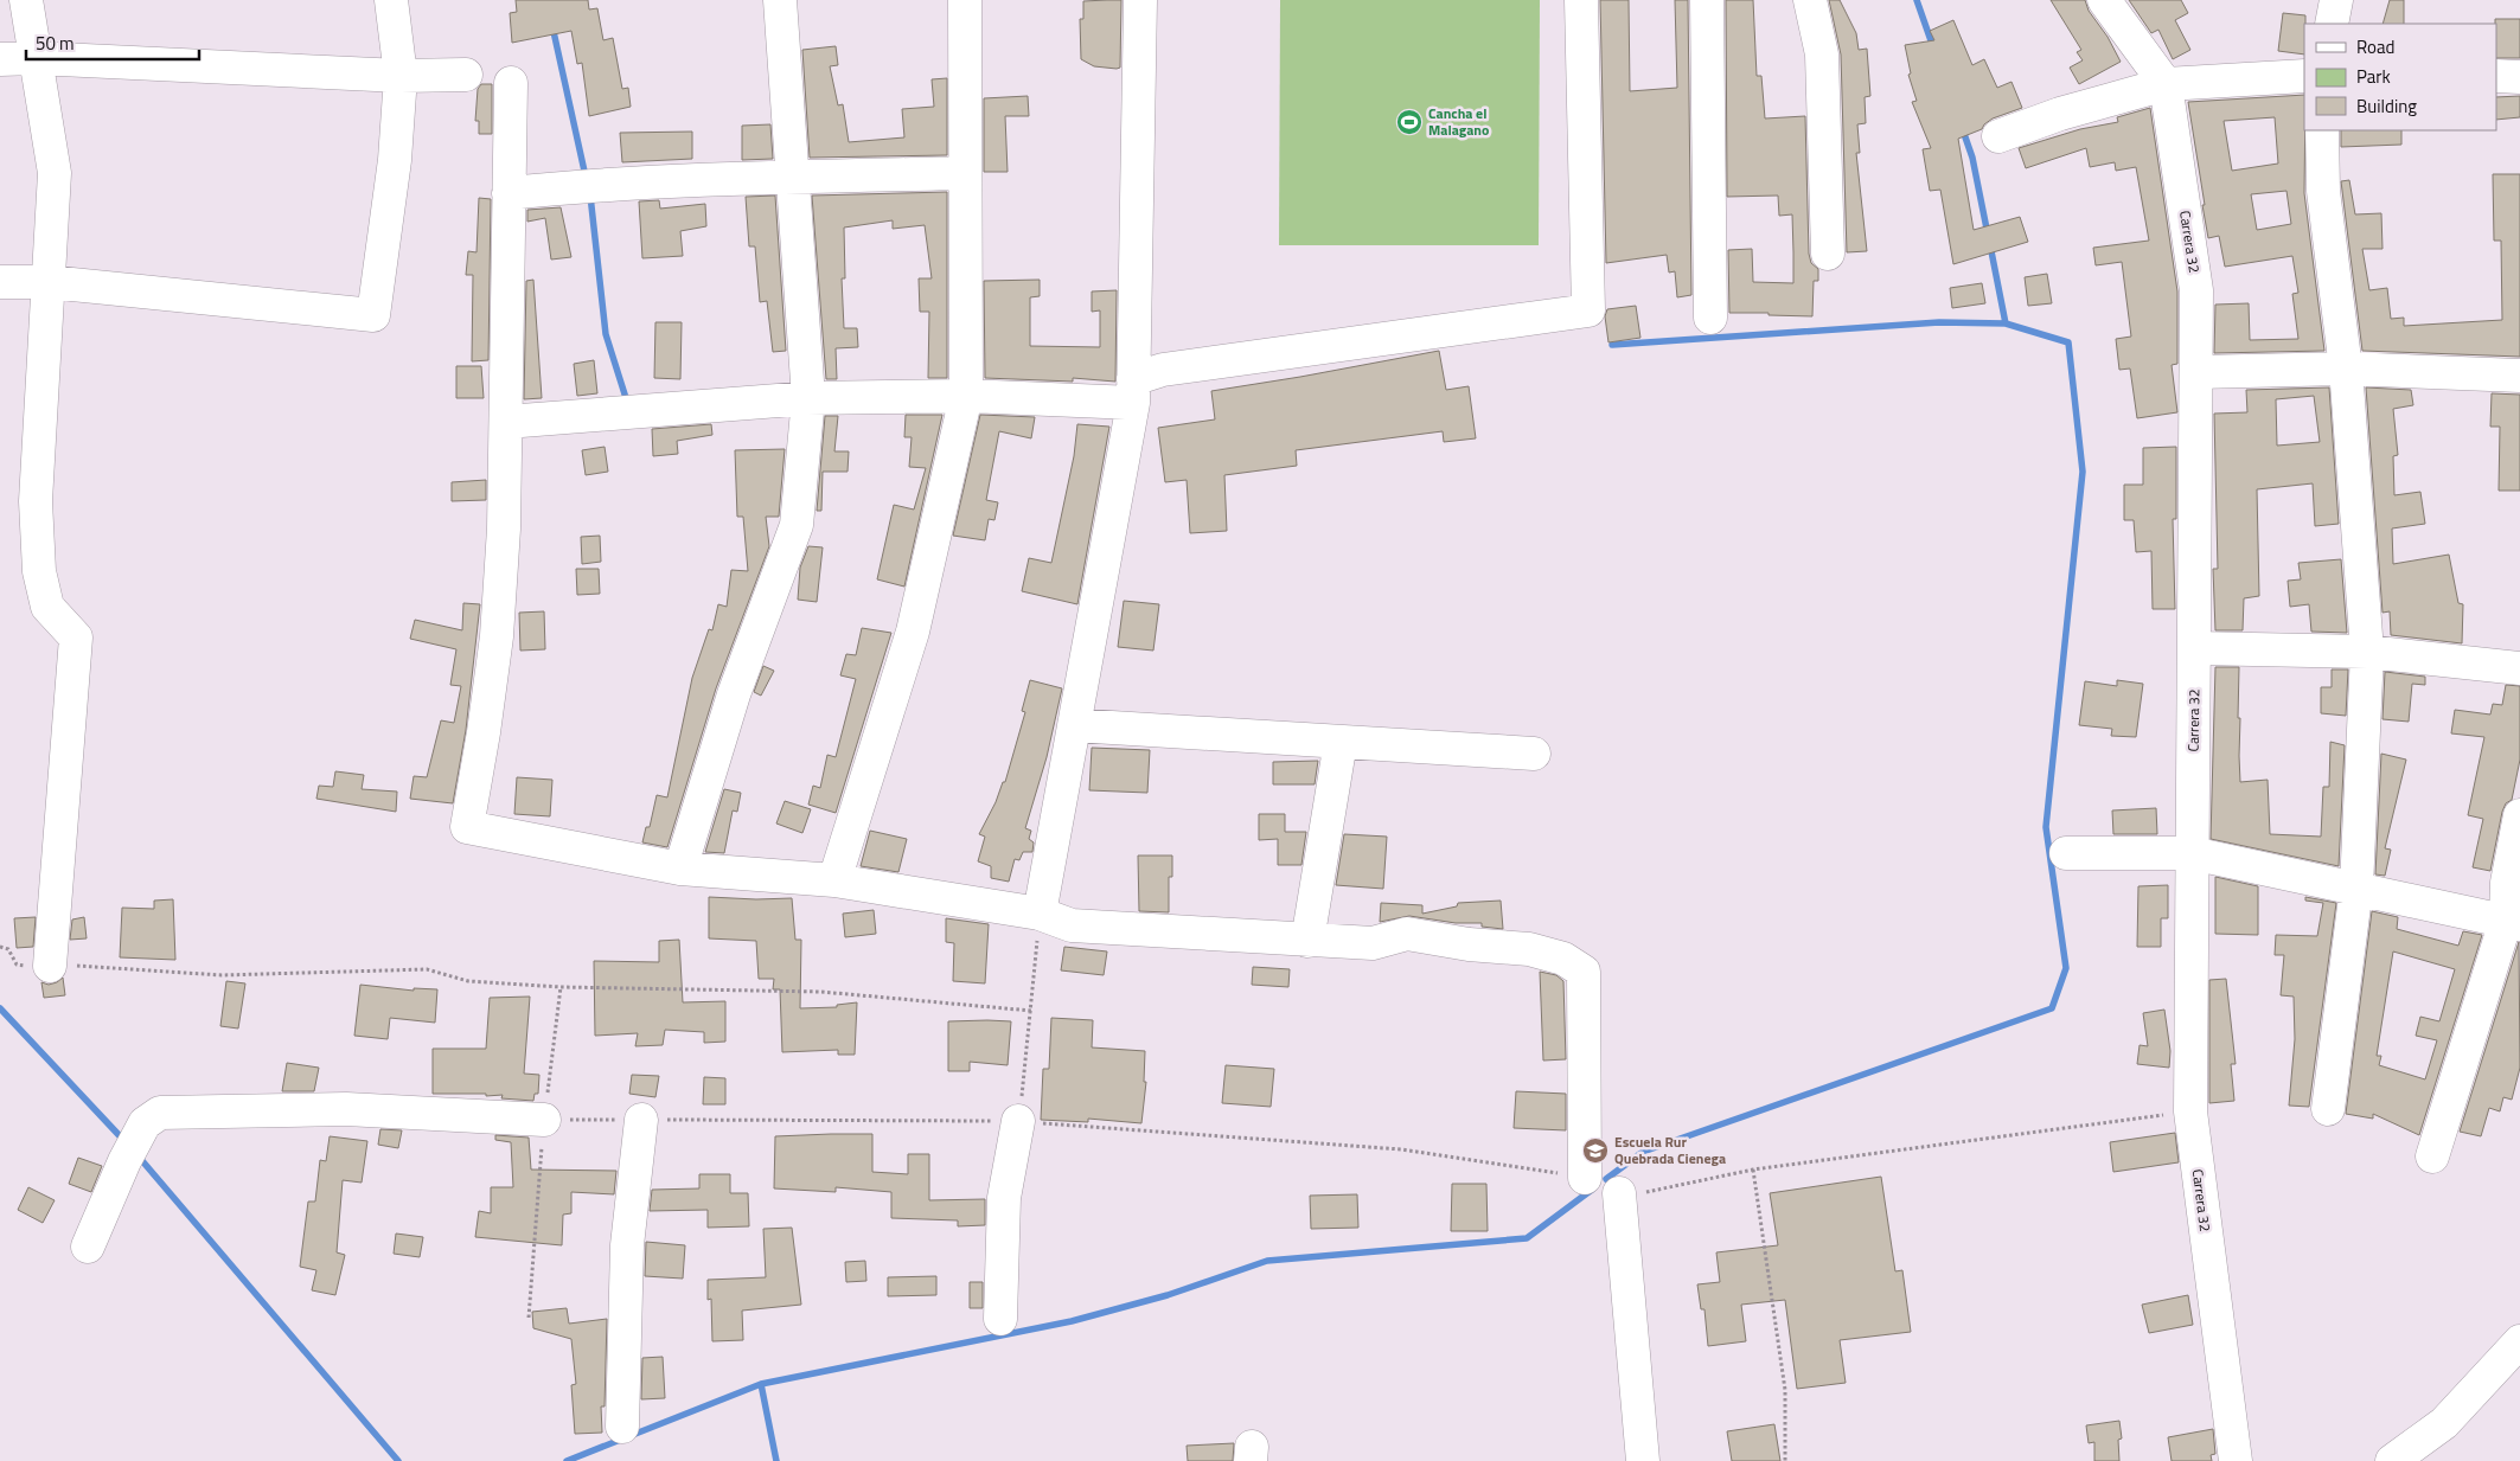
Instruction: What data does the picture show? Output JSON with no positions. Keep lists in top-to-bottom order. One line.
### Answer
{"streets":{"street":["Carrera 32"]},"places":{"sports":["Cancha el Malagano"],"school or university":["Escuela Rur Quebrada Cienega"]},"legend":["Road","Park","Building"],"scale_bar":"50 m"}
